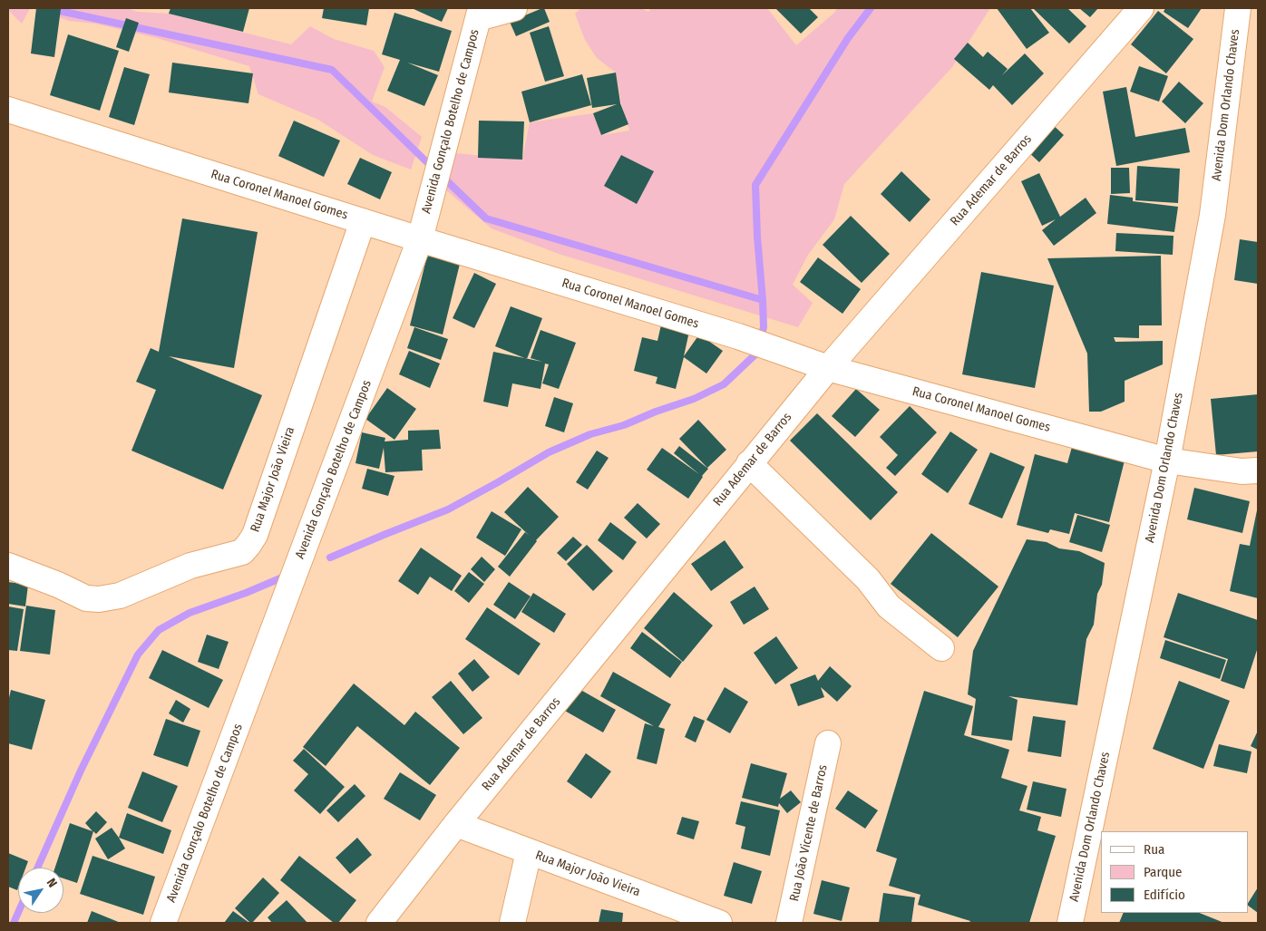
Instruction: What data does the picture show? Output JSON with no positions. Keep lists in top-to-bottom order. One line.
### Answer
{"streets":{"street":["Avenida Dom Orlando Chaves","Avenida Gonçalo Botelho de Campos","Rua Ademar de Barros","Rua Coronel Manoel Gomes","Rua Major João Vieira","Rua João Vicente de Barros"]},"crossings":[["Avenida Dom Orlando Chaves","Rua Coronel Manoel Gomes"],["Avenida Gonçalo Botelho de Campos","Rua Coronel Manoel Gomes"],["Rua Ademar de Barros","Rua Coronel Manoel Gomes"],["Rua Ademar de Barros","Rua Major João Vieira"],["Rua Coronel Manoel Gomes","Rua Major João Vieira"]],"legend":["Rua","Parque","Edifício"],"north":"top right"}
